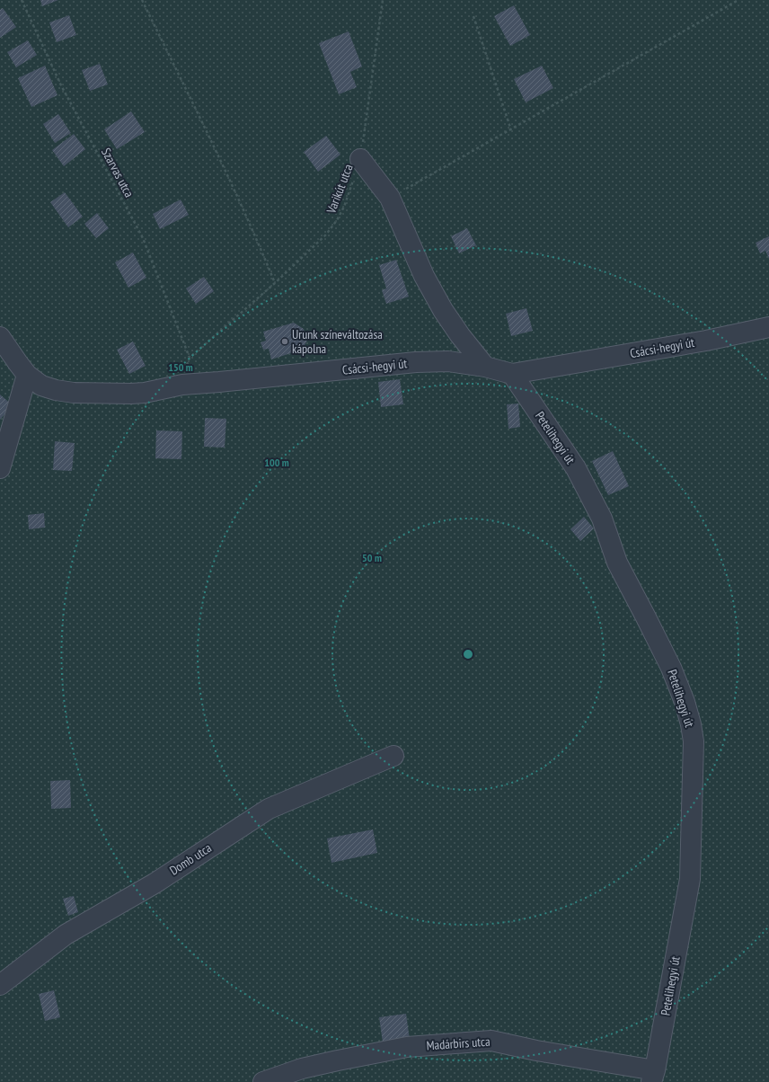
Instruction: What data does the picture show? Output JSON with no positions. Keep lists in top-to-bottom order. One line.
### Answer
{"streets":{"street":["Csácsi-hegyi út","Petelihegyi út","Domb utca","Madárbirs utca"],"path":["Szarvas utca","Varikút utca"]},"crossings":[["Szarvas utca","Varikút utca"],["Csácsi-hegyi út","Petelihegyi út"],["Petelihegyi út","Madárbirs utca"]],"places":["Urunk színeváltozása kápolna"],"rings":["150 m","100 m","50 m"]}
